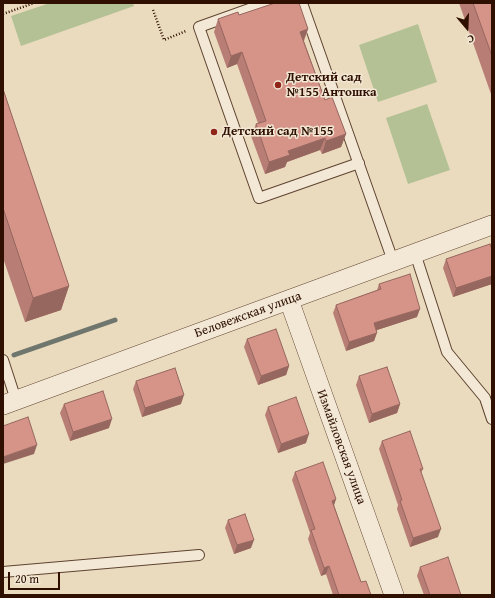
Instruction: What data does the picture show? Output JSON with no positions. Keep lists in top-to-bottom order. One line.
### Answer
{"streets":{"street":["Беловежская улица","Измайловская улица"]},"crossings":[["Беловежская улица","Измайловская улица"]],"places":["Детский сад №155 Антошка","Детский сад №155"],"scale_bar":"20 m","north":"bottom"}
